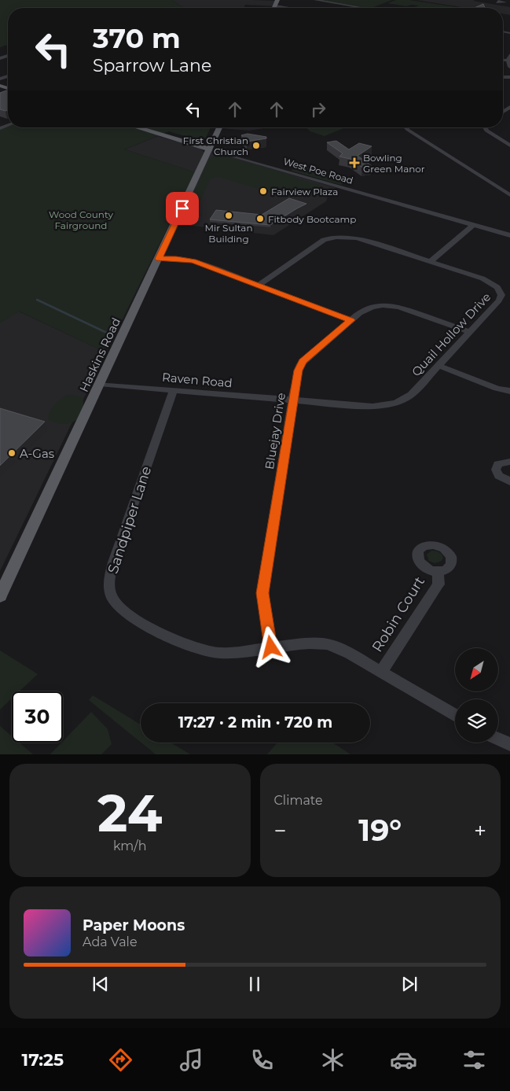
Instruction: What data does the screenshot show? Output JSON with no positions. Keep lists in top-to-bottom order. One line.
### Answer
{"streets":{"main road":["West Poe Road","Haskins Road"],"street":["Quail Hollow Drive","Raven Road","Bluejay Drive","Sandpiper Lane","Robin Court"]},"crossings":[["West Poe Road","Haskins Road"],["Quail Hollow Drive","Raven Road"],["Quail Hollow Drive","Bluejay Drive"],["Haskins Road","Raven Road"],["Raven Road","Bluejay Drive"],["Raven Road","Sandpiper Lane"],["Bluejay Drive","Sandpiper Lane"],["Sandpiper Lane","Robin Court"]],"parks":["Wood County Fairground"],"places":{"other":["First Christian Church","Fairview Plaza","Mir Sultan Building","Fitbody Bootcamp","A-Gas"],"health":["Bowling Green Manor"]},"north":"bottom left","page":{"turn":["370 m","Sparrow Lane"],"limit":"30","trip":"17:27 · 2 min · 720 m","tile":[["24","km/h"],"Climate"],"heat":["−","19°","+"],"song":["Paper Moons","Ada Vale"],"tabs":"17:25"}}
